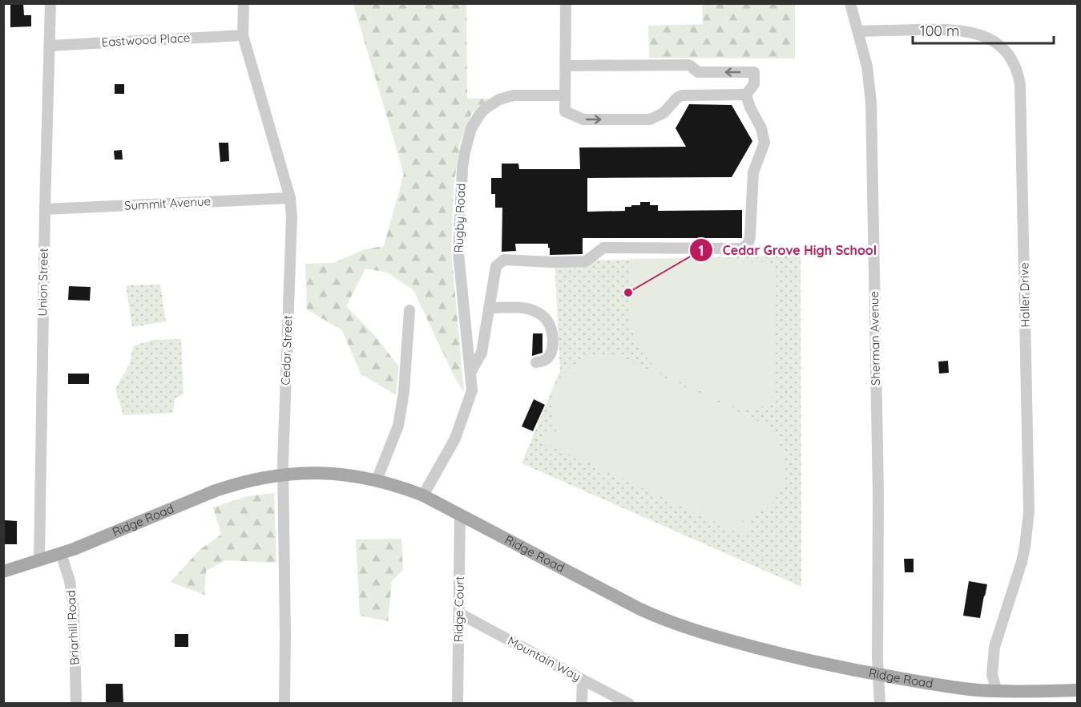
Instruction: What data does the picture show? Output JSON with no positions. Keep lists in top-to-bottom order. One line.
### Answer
{"streets":{"main road":["Ridge Road"],"street":["Eastwood Place","Summit Avenue","Rugby Road","Union Street","Haller Drive","Sherman Avenue","Cedar Street","Ridge Court","Briarhill Road","Mountain Way"]},"crossings":[["Eastwood Place","Union Street"],["Eastwood Place","Cedar Street"],["Summit Avenue","Union Street"],["Summit Avenue","Cedar Street"],["Rugby Road","Ridge Road"],["Union Street","Ridge Road"],["Haller Drive","Sherman Avenue"],["Haller Drive","Ridge Road"],["Sherman Avenue","Ridge Road"],["Cedar Street","Ridge Road"],["Ridge Road","Ridge Court"],["Ridge Road","Briarhill Road"],["Ridge Court","Mountain Way"]],"places":["Cedar Grove High School"],"scale_bar":"100 m"}
